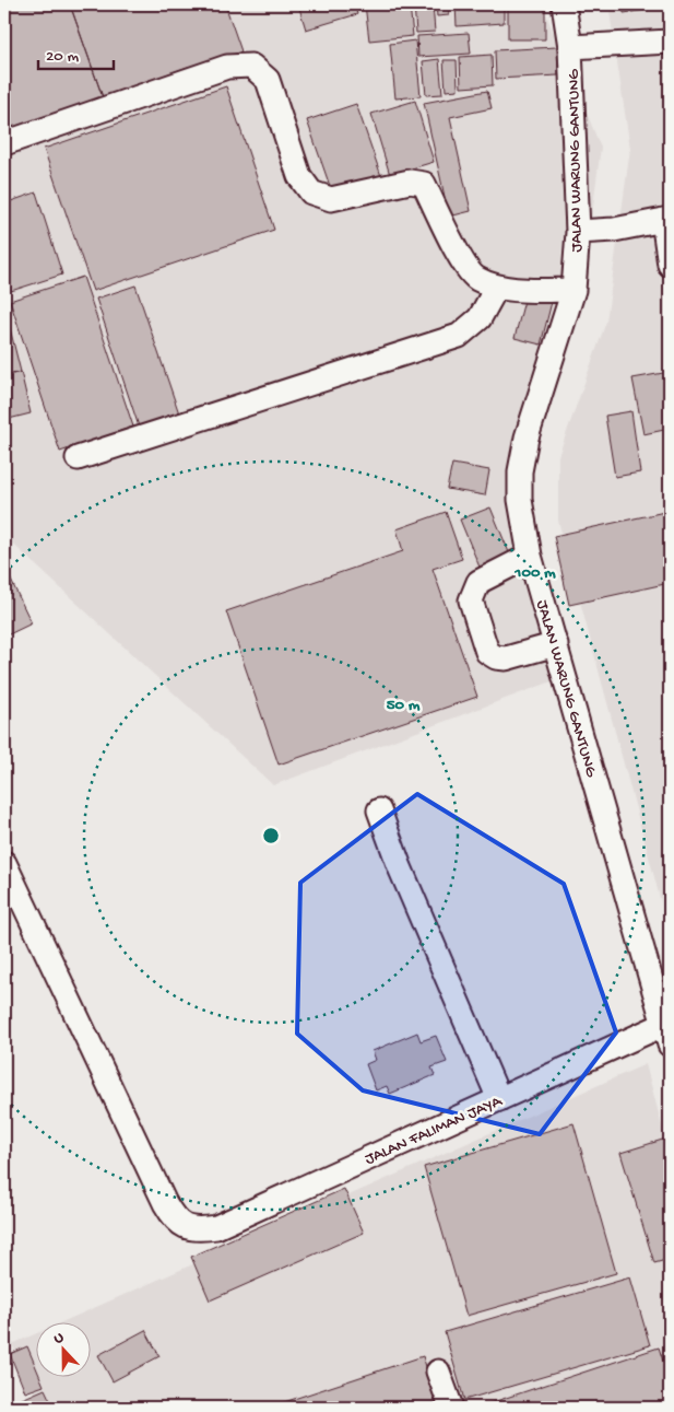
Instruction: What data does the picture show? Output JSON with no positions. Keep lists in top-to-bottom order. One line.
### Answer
{"streets":{"street":["JALAN WARUNG GANTUNG","JALAN FALIMAN JAYA"]},"crossings":[["JALAN WARUNG GANTUNG","JALAN FALIMAN JAYA"]],"scale_bar":"20 m","north":"top","rings":["100 m","50 m"]}
